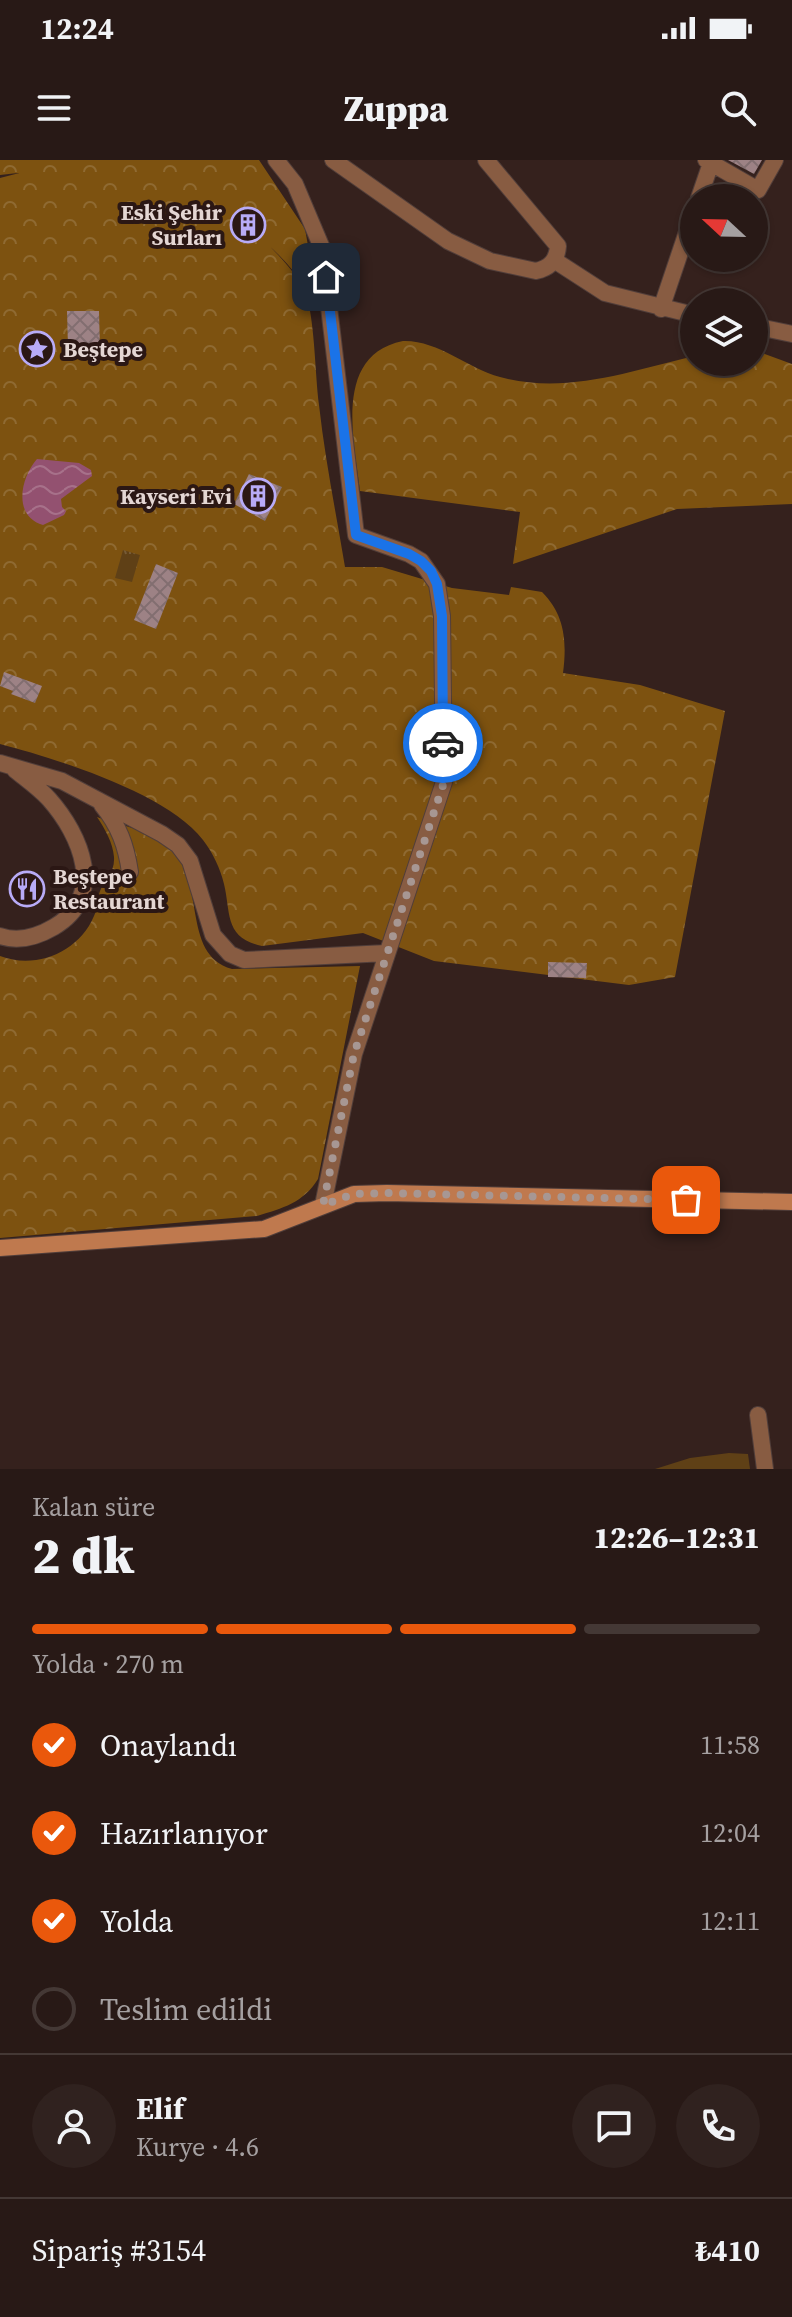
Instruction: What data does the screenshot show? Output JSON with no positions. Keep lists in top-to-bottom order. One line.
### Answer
{"places":{"building":["Eski Şehir Surları","Kayseri Evi"],"place":["Beştepe"],"restaurant":["Beştepe Restaurant"]},"north":"left","page":{"status":"12:24","header":"Zuppa","heading":["2 dk","Kalan süre","12:26–12:31"],"panel":["Elif","Kurye · 4.6","Sipariş #3154","₺410"],"bar":"Yolda · 270 m","list":[["Onaylandı","11:58"],["Hazırlanıyor","12:04"],["Yolda","12:11"],"Teslim edildi"]}}
